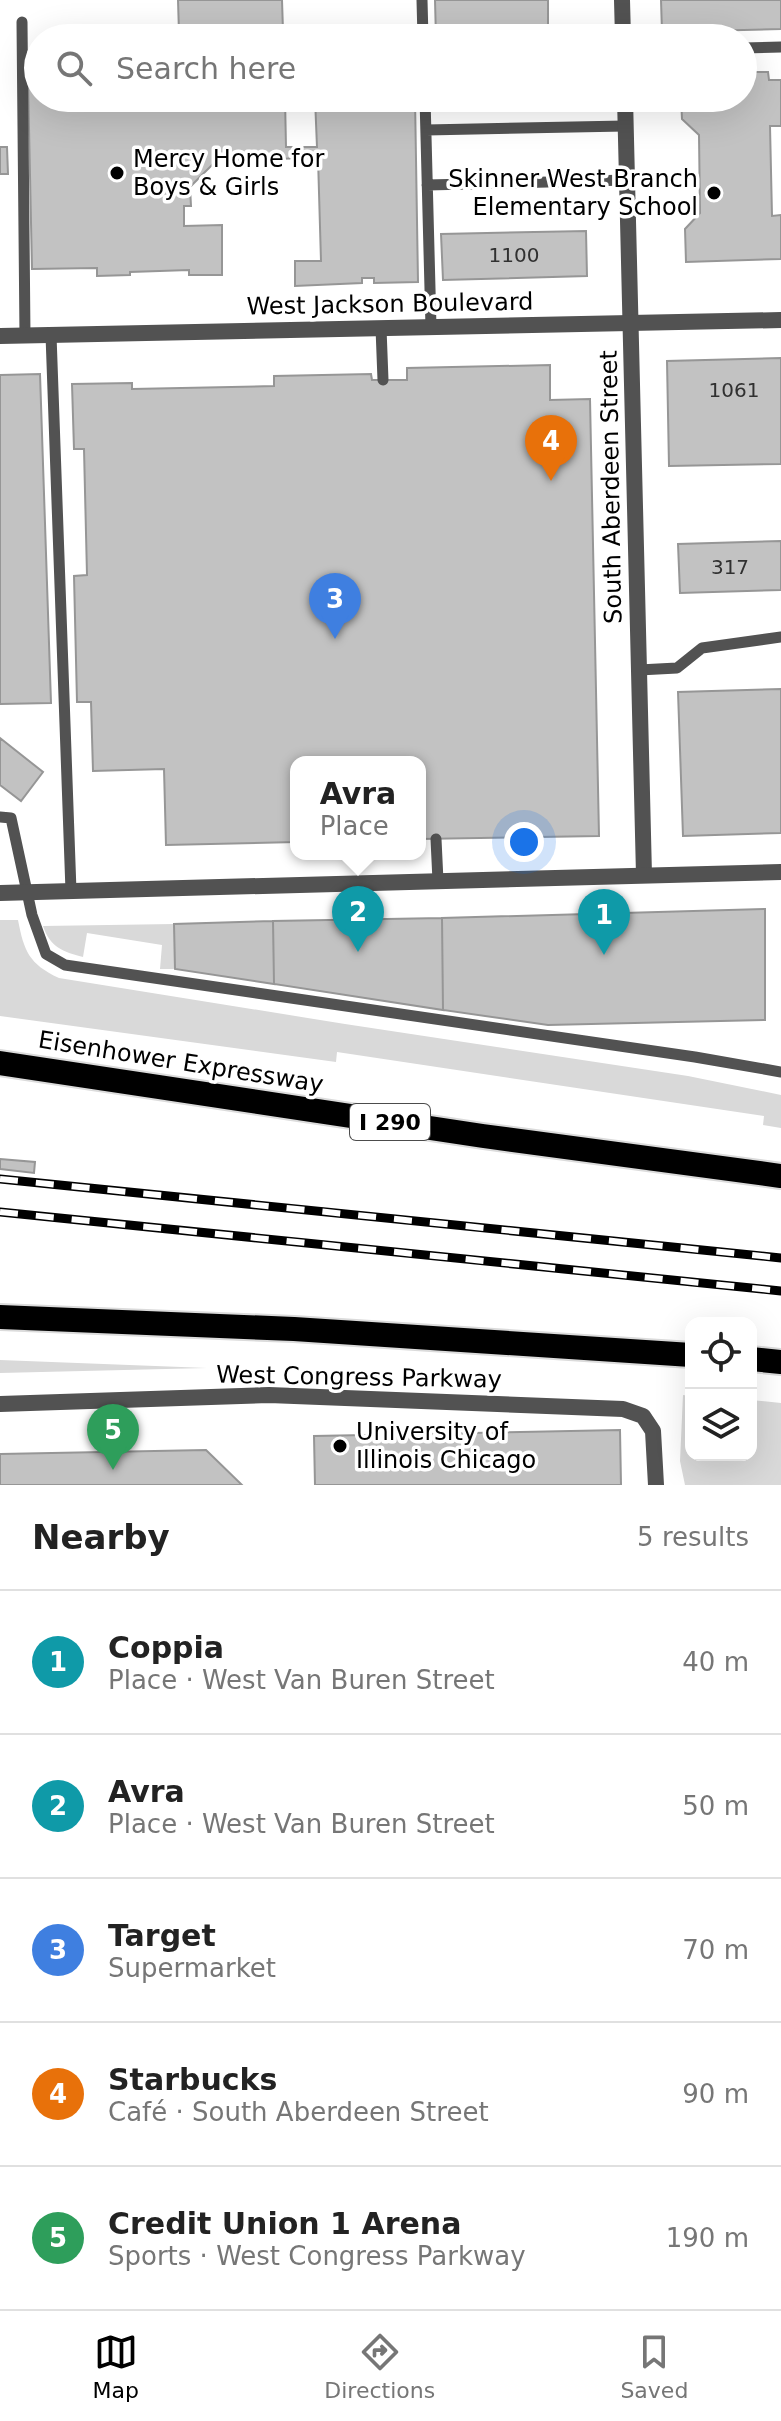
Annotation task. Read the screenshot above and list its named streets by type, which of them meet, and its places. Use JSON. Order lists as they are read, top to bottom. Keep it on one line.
{"streets":{"highway":["Eisenhower Expressway","I 290"],"street":["West Jackson Boulevard","South Aberdeen Street","West Congress Parkway"]},"crossings":[["West Jackson Boulevard","South Aberdeen Street"]],"places":["Mercy Home for Boys & Girls","Skinner West Branch Elementary School","University of Illinois Chicago"],"house_numbers":["1100","1061","317"],"page":{"search":"Search here","pins":["4","3","2","1","5"],"popup":["Avra","Place"],"heading":["Nearby","5 results"],"list":[{"mark":"1","name":"Coppia","note":"Place · West Van Buren Street","value":"40 m"},{"mark":"2","name":"Avra","note":"Place · West Van Buren Street","value":"50 m"},{"mark":"3","name":"Target","note":"Supermarket","value":"70 m"},{"mark":"4","name":"Starbucks","note":"Café · South Aberdeen Street","value":"90 m"},{"mark":"5","name":"Credit Union 1 Arena","note":"Sports · West Congress Parkway","value":"190 m"}],"nav":["Map","Directions","Saved"]}}
